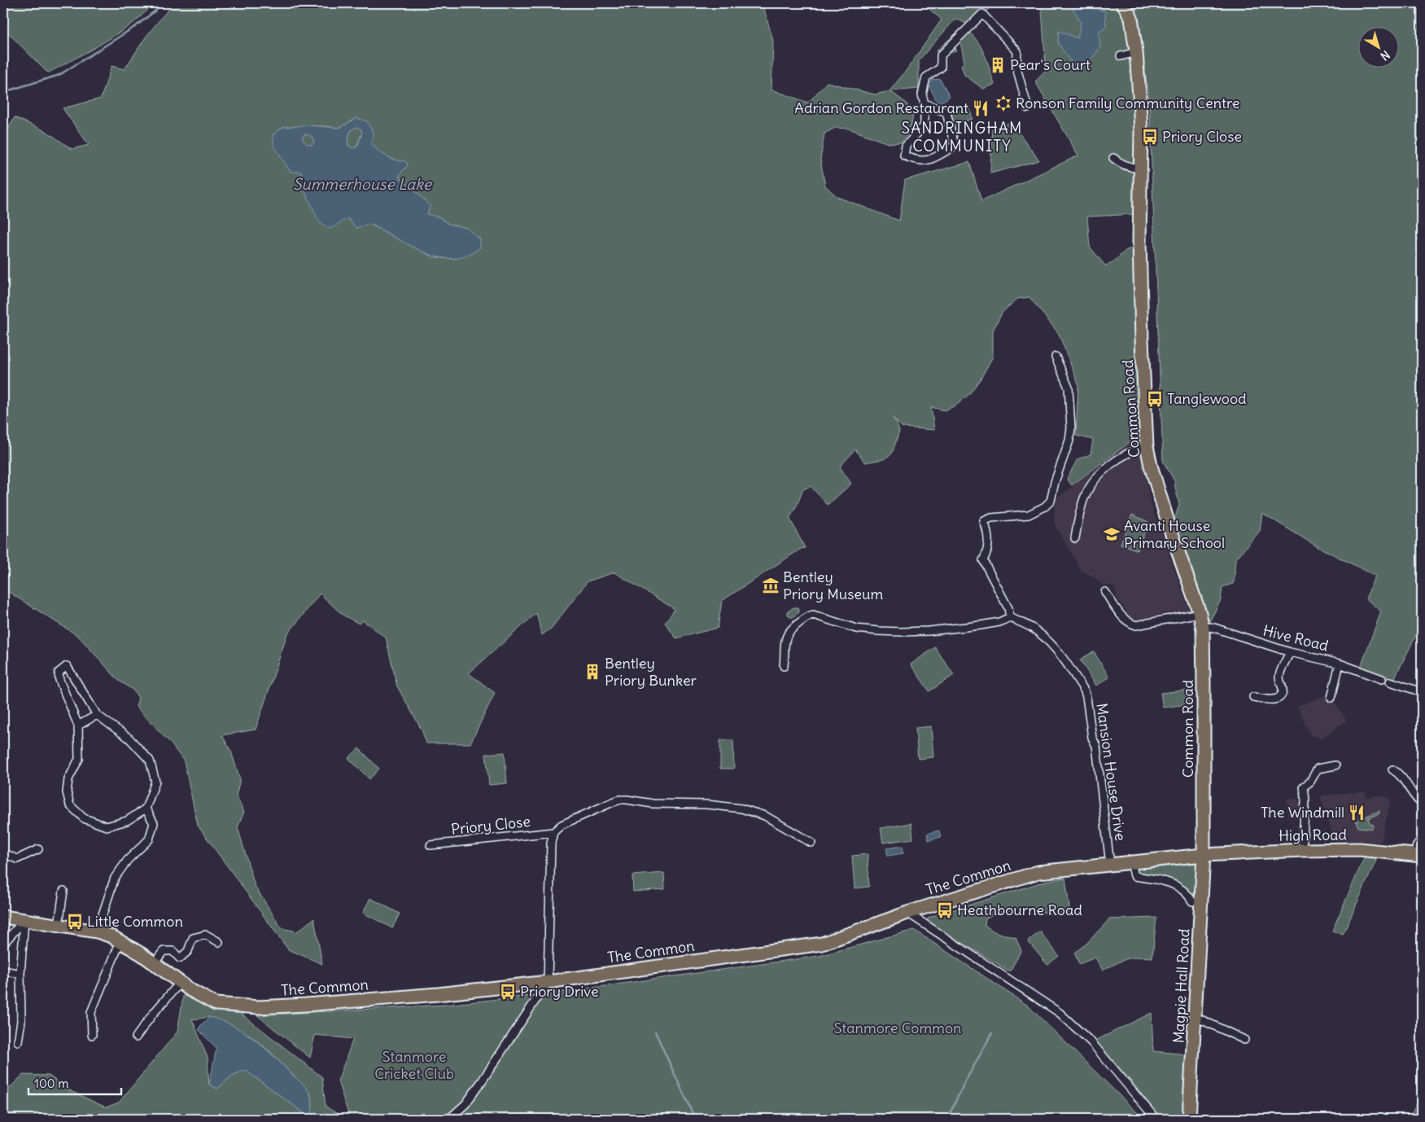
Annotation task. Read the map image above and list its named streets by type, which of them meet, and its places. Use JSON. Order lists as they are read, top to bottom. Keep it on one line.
{"streets":{"main road":["Common Road","High Road","The Common","Magpie Hall Road"],"street":["Hive Road","Mansion House Drive","Priory Close"]},"crossings":[["Common Road","Hive Road"],["Common Road","High Road"],["Common Road","The Common"],["Common Road","Magpie Hall Road"],["Mansion House Drive","The Common"],["High Road","The Common"],["High Road","Magpie Hall Road"],["The Common","Magpie Hall Road"]],"districts":["SANDRINGHAM COMMUNITY"],"water":["Summerhouse Lake"],"parks":["Stanmore Common","Stanmore Cricket Club"],"places":{"building":["Pear's Court","Bentley Priory Bunker"],"synagogue":["Ronson Family Community Centre"],"restaurant":["Adrian Gordon Restaurant","The Windmill"],"bus stop":["Priory Close","Tanglewood","Heathbourne Road","Little Common","Priory Drive"],"school or university":["Avanti House Primary School"],"museum":["Bentley Priory Museum"]},"scale_bar":"100 m","north":"bottom right"}
